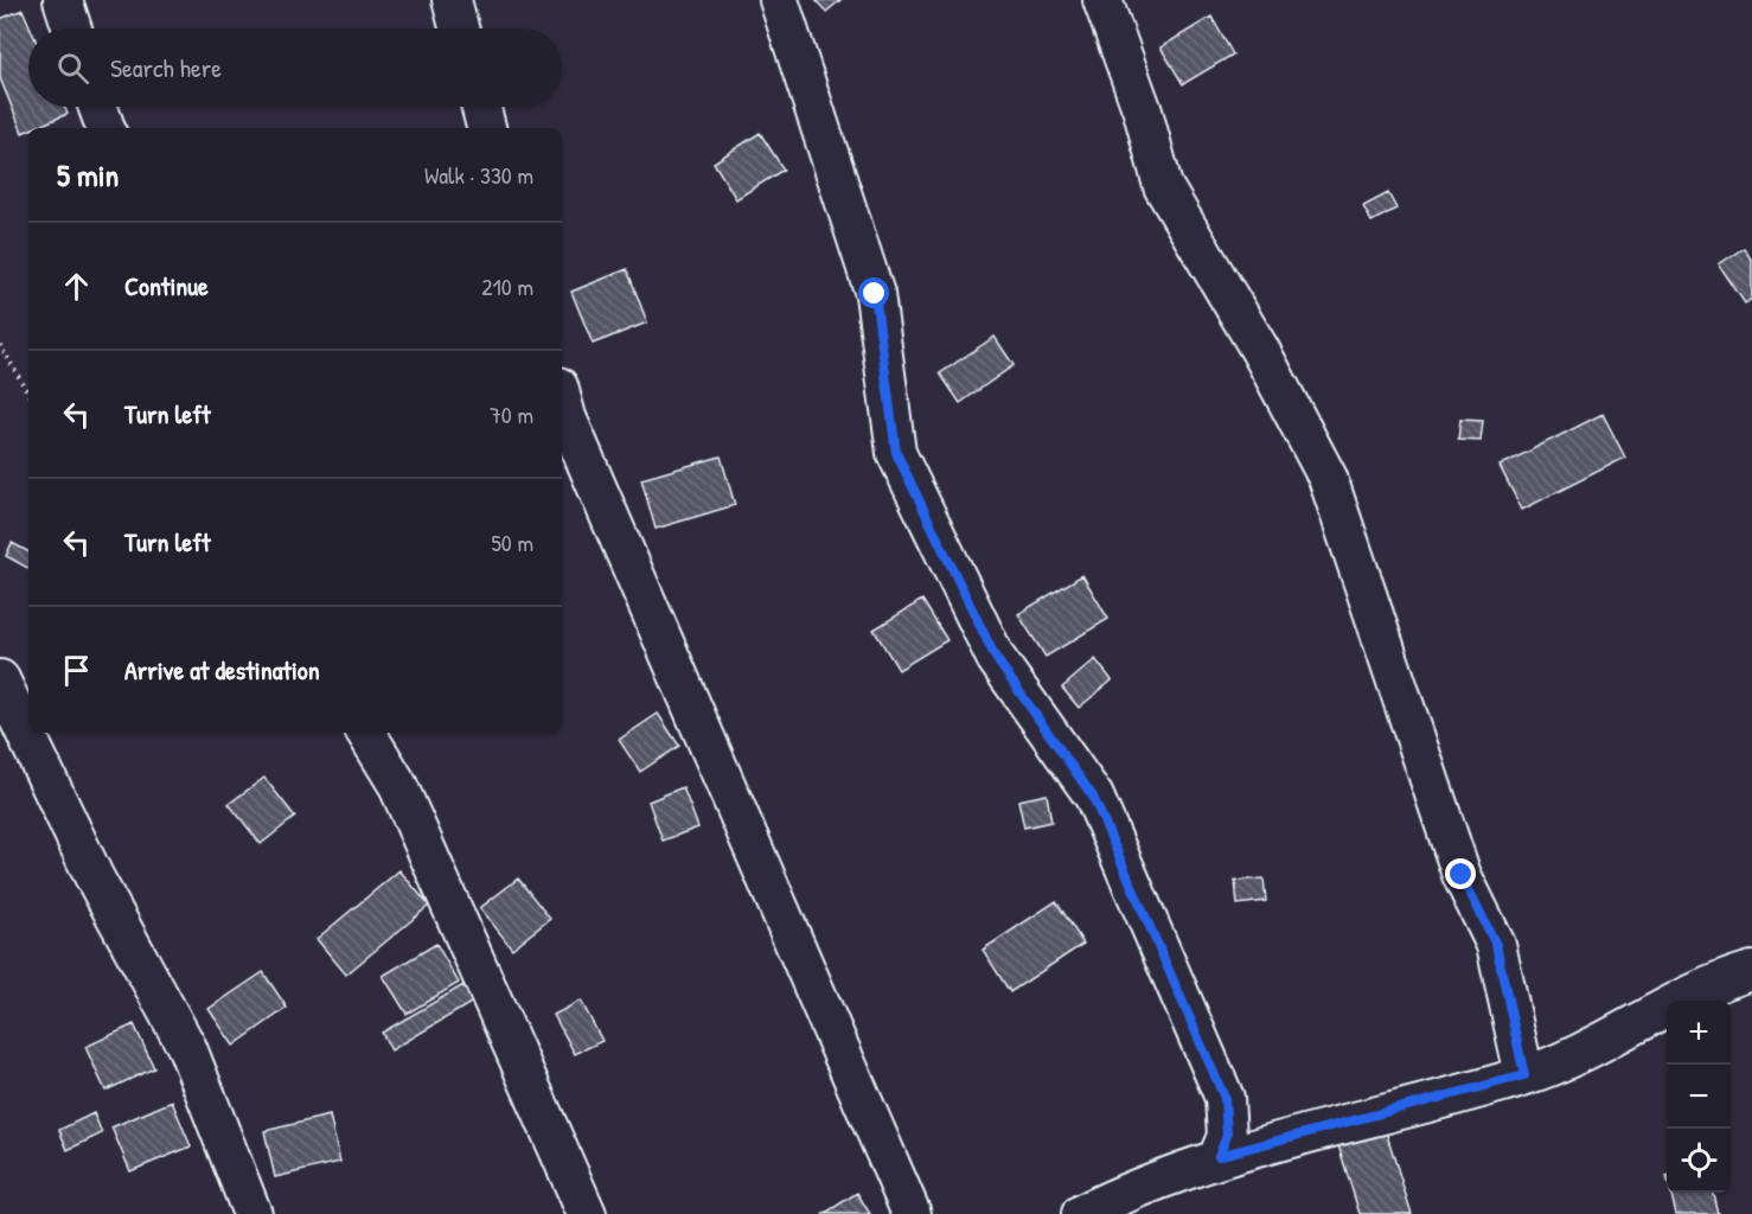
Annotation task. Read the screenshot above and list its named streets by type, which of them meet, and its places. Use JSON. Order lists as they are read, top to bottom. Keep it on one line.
{"page":{"search":"Search here","heading":["5 min","Walk · 330 m"],"list":[["Continue","210 m"],["Turn left","70 m"],["Turn left","50 m"],"Arrive at destination"],"map_buttons":["+","−"]}}
